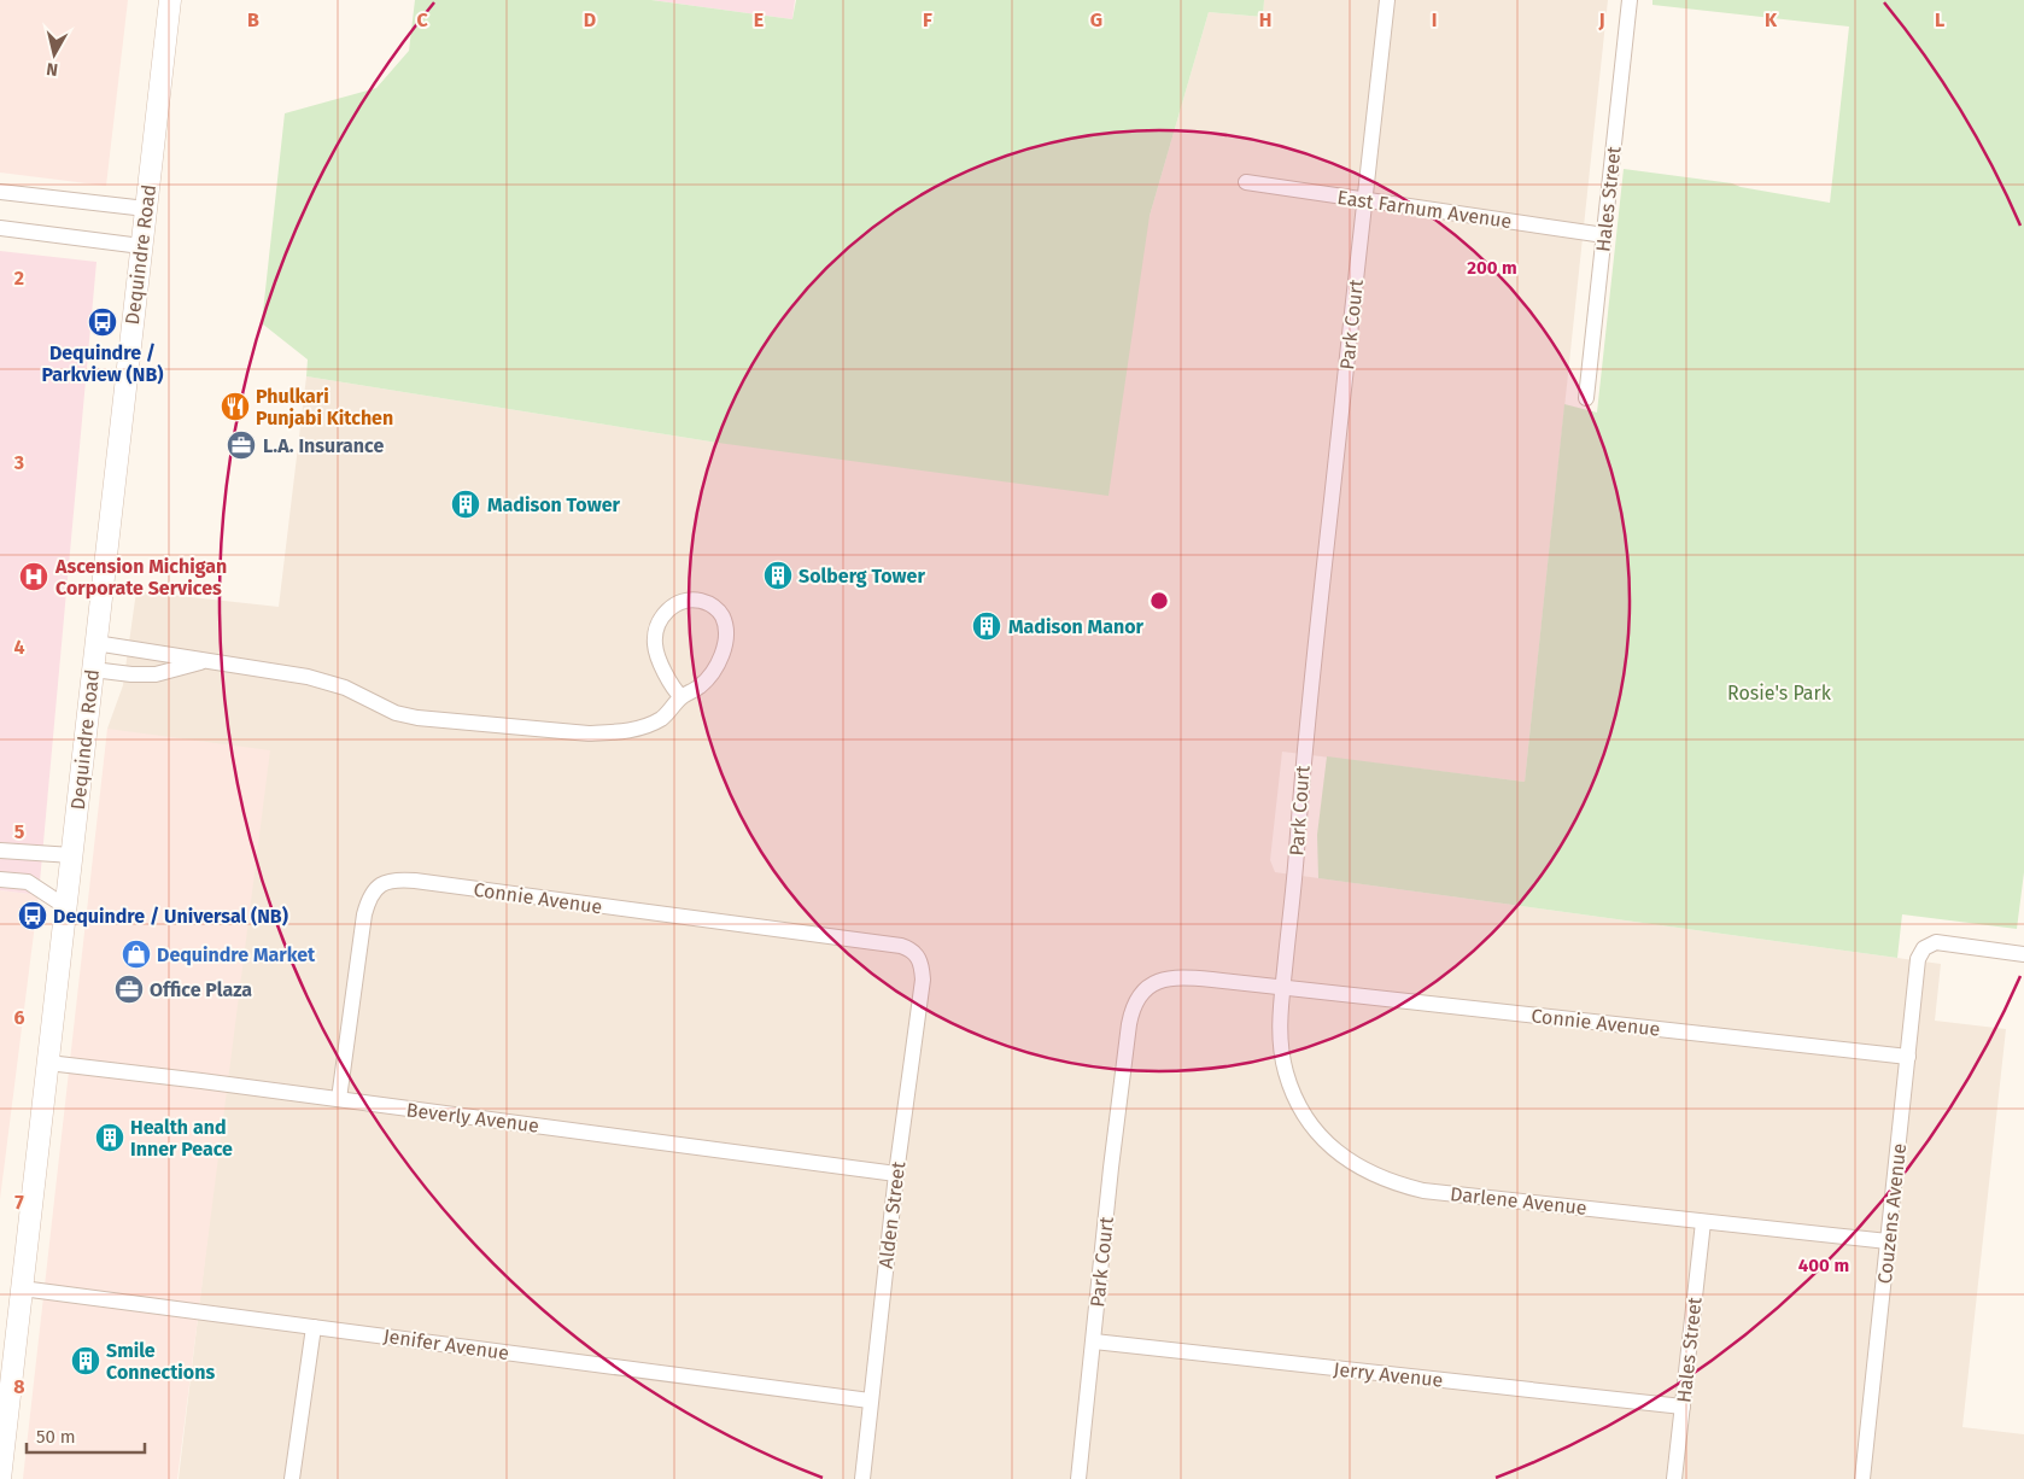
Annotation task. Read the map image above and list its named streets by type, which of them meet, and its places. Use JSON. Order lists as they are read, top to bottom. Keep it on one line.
{"streets":{"main road":["Dequindre Road"],"street":["Hales Street","East Farnum Avenue","Park Court","Connie Avenue","Beverly Avenue","Darlene Avenue","Couzens Avenue","Alden Street","Jenifer Avenue","Jerry Avenue"]},"crossings":[["Hales Street","East Farnum Avenue"],["Hales Street","Darlene Avenue"],["Hales Street","Jerry Avenue"],["East Farnum Avenue","Park Court"],["Dequindre Road","Beverly Avenue"],["Dequindre Road","Jenifer Avenue"],["Park Court","Connie Avenue"],["Park Court","Darlene Avenue"],["Park Court","Jerry Avenue"],["Connie Avenue","Beverly Avenue"],["Connie Avenue","Darlene Avenue"],["Connie Avenue","Couzens Avenue"],["Connie Avenue","Alden Street"],["Beverly Avenue","Alden Street"],["Darlene Avenue","Couzens Avenue"],["Alden Street","Jenifer Avenue"]],"parks":["Rosie's Park"],"places":{"bus stop":["Dequindre / Parkview (NB)","Dequindre / Universal (NB)"],"restaurant":["Phulkari Punjabi Kitchen"],"office":["L.A. Insurance","Office Plaza"],"building":["Madison Tower","Solberg Tower","Madison Manor","Health and Inner Peace","Smile Connections"],"hospital":["Ascension Michigan Corporate Services"],"shop":["Dequindre Market"]},"scale_bar":"50 m","north":"bottom","grid":{"columns":["B","C","D","E","F","G","H","I","J","K","L"],"rows":["2","3","4","5","6","7","8"]},"rings":["200 m","400 m"]}
